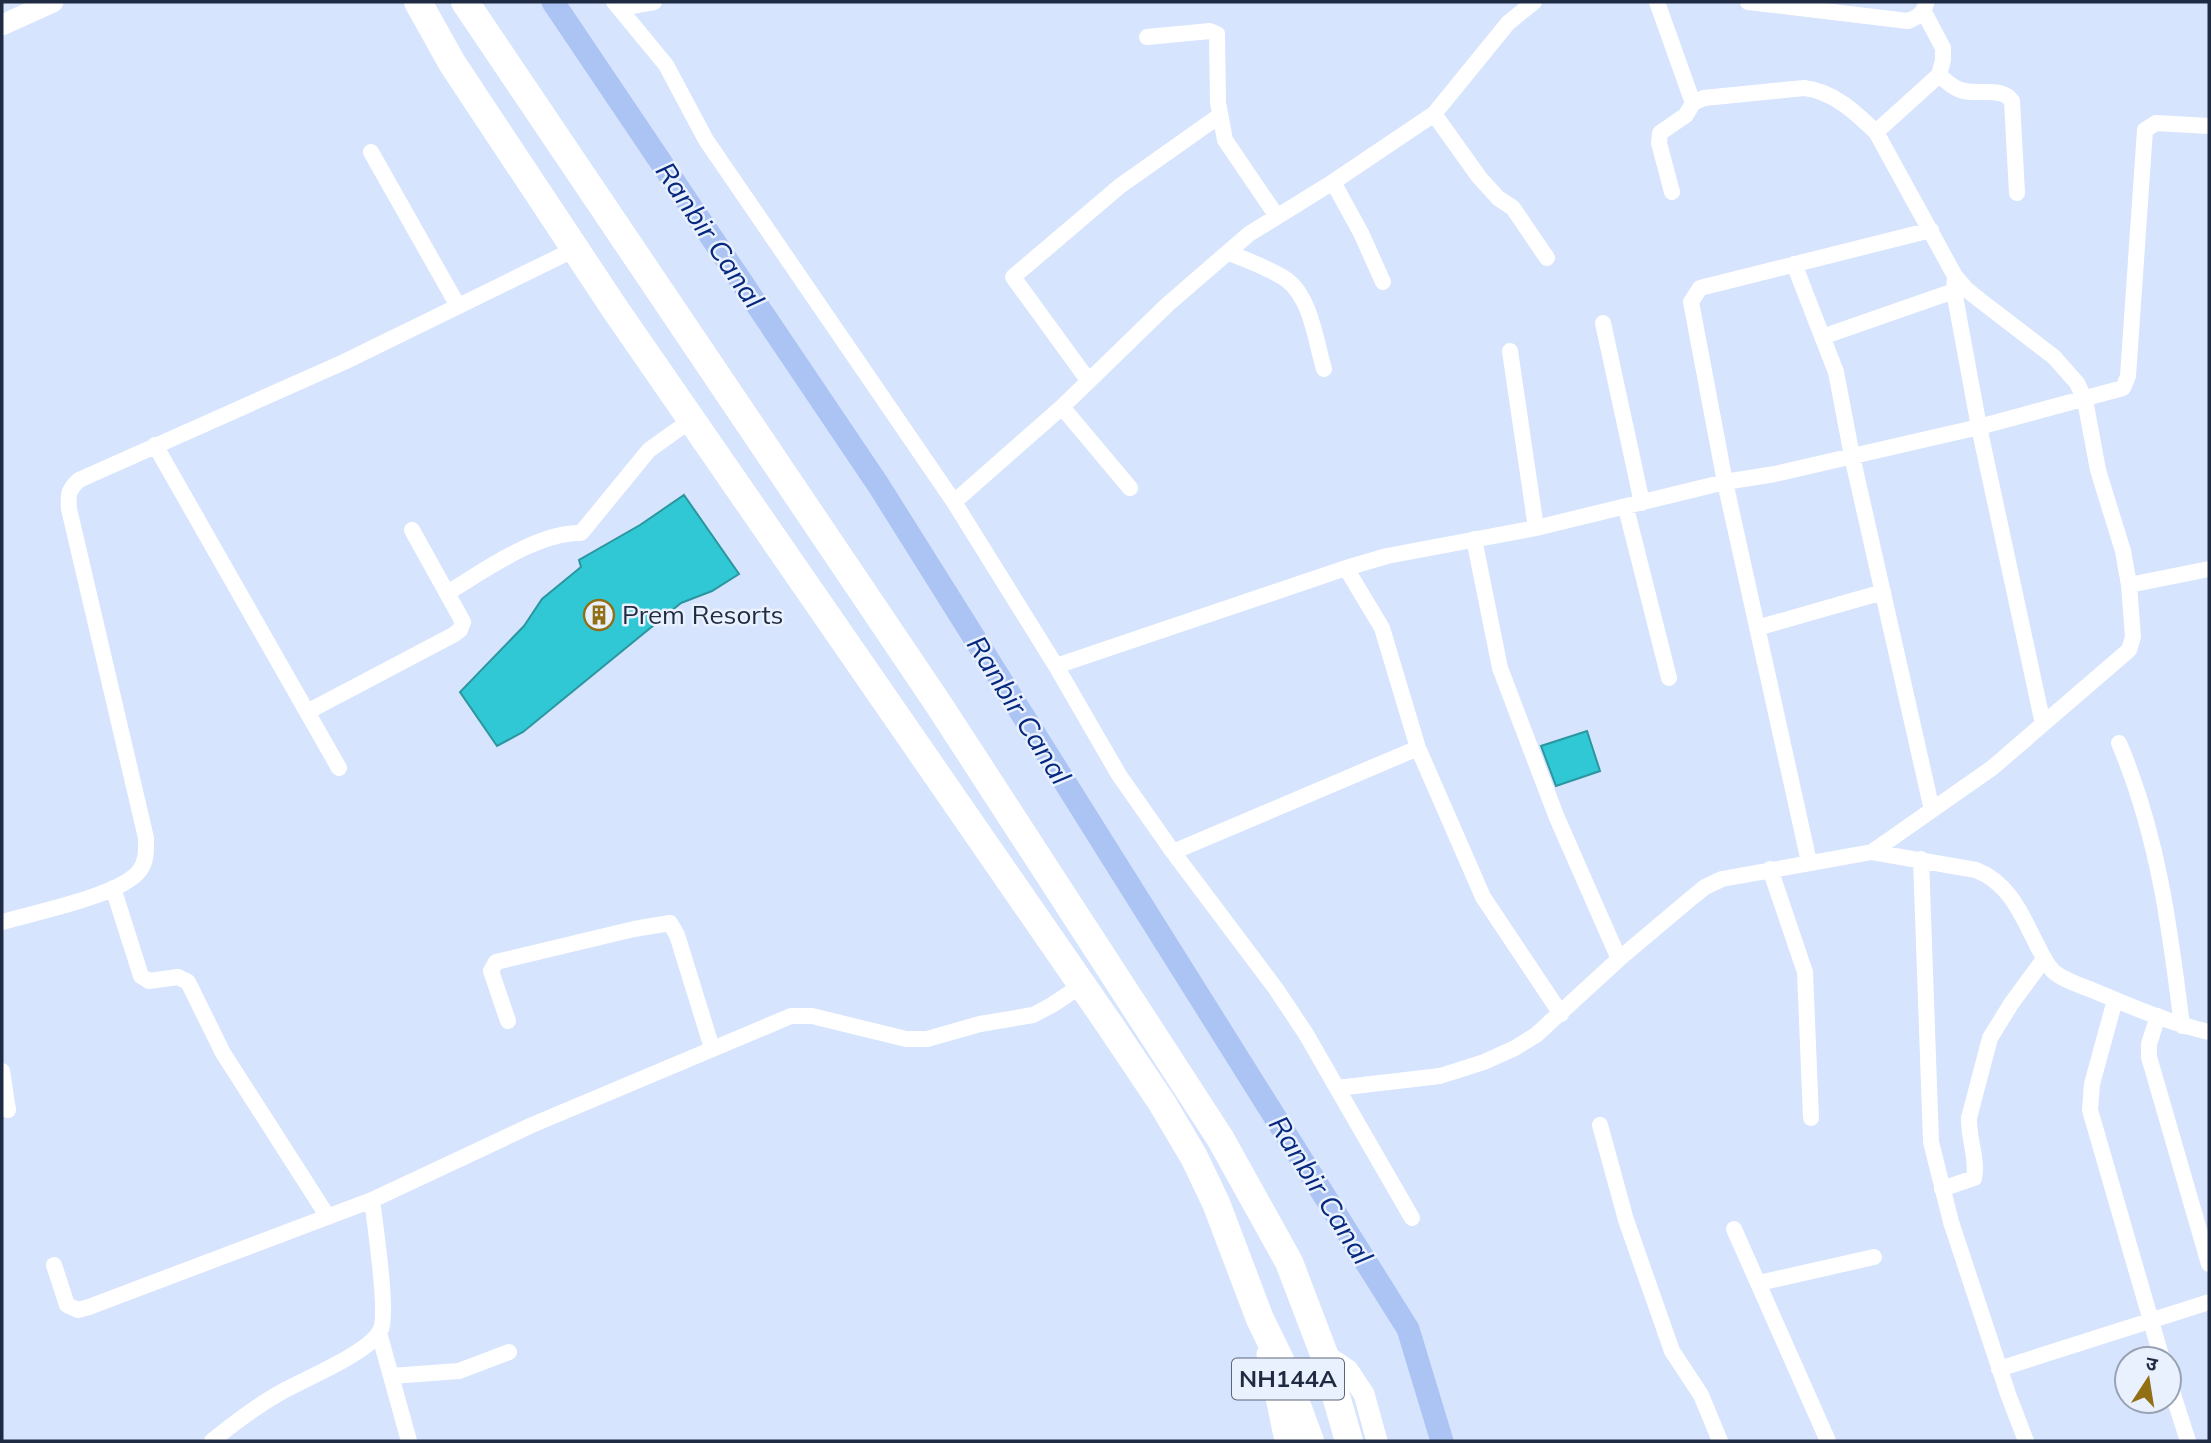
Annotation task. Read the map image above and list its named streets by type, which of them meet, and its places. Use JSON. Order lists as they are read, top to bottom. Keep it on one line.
{"streets":{"highway":["NH144A"]},"water":["Ranbir Canal"],"places":{"building":["Prem Resorts"]},"north":"top"}
